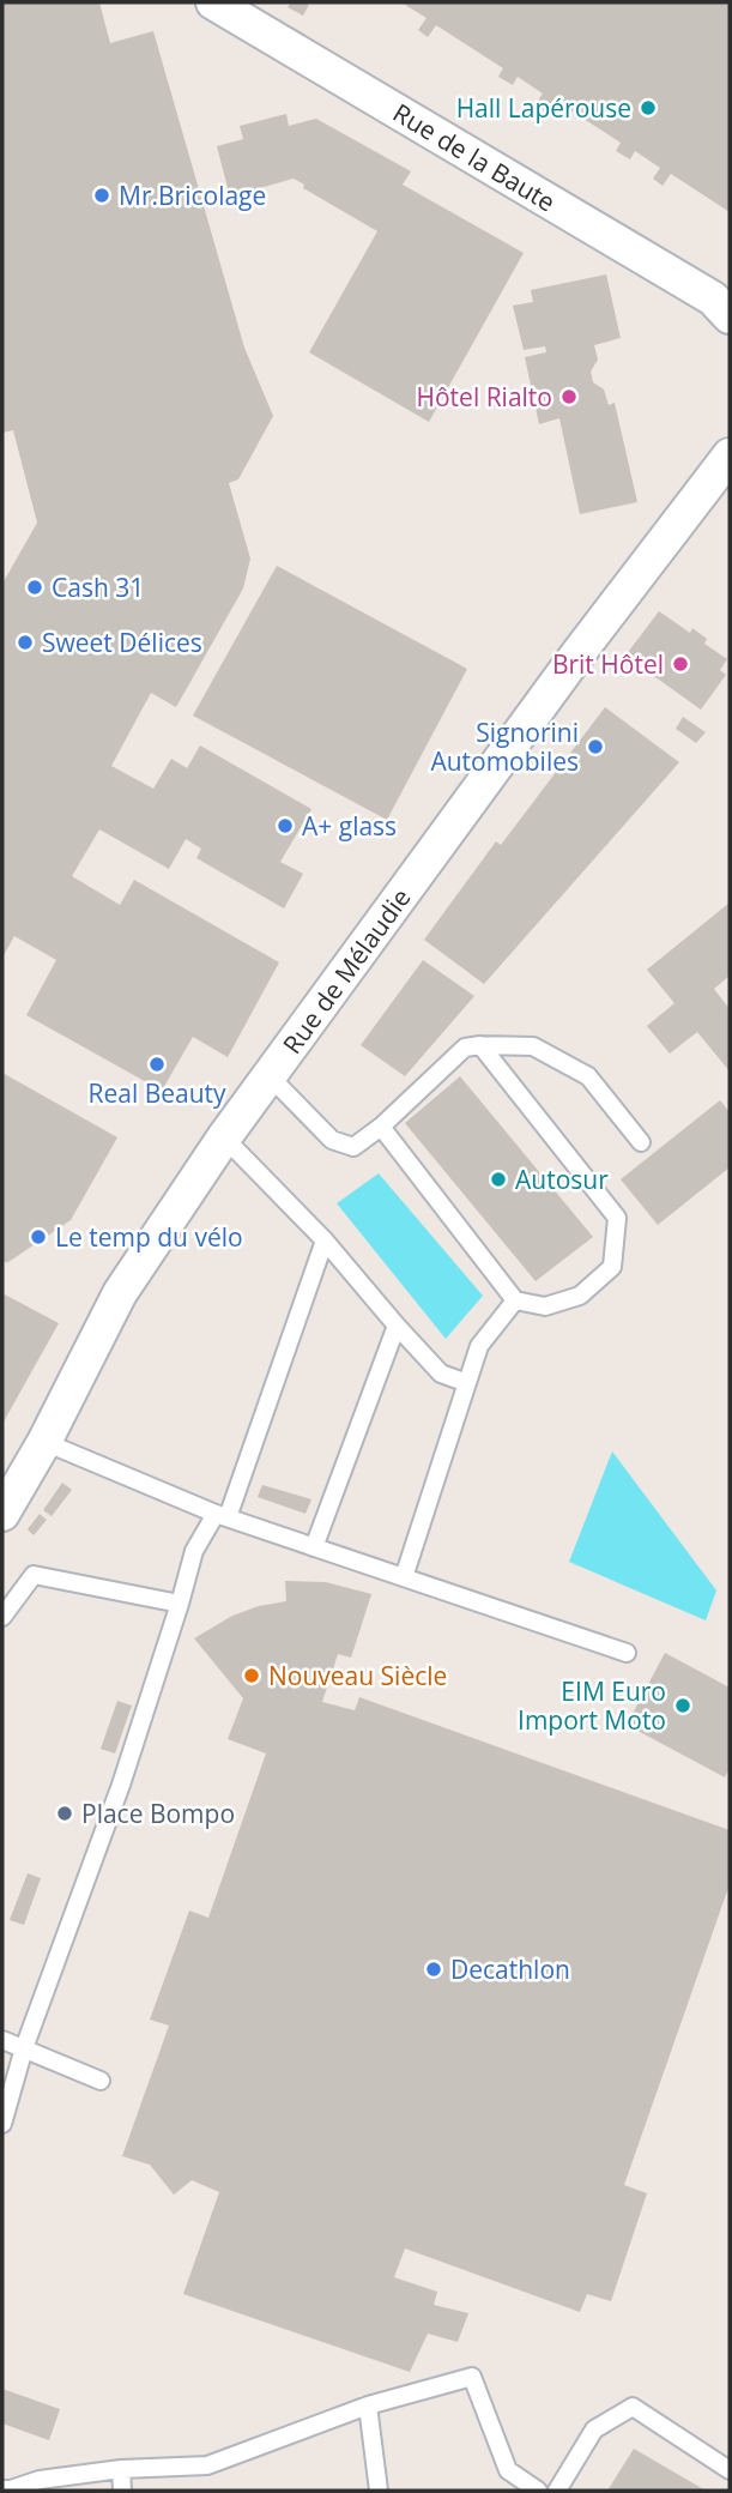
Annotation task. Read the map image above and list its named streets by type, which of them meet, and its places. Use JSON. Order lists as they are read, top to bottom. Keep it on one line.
{"streets":{"street":["Rue de la Baute","Rue de Mélaudie"]},"places":["Hall Lapérouse","Mr.Bricolage","Hôtel Rialto","Cash 31","Sweet Délices","Brit Hôtel","Signorini Automobiles","A+ glass","Real Beauty","Autosur","Le temp du vélo","Nouveau Siècle","EIM Euro Import Moto","Place Bompo","Decathlon"]}
